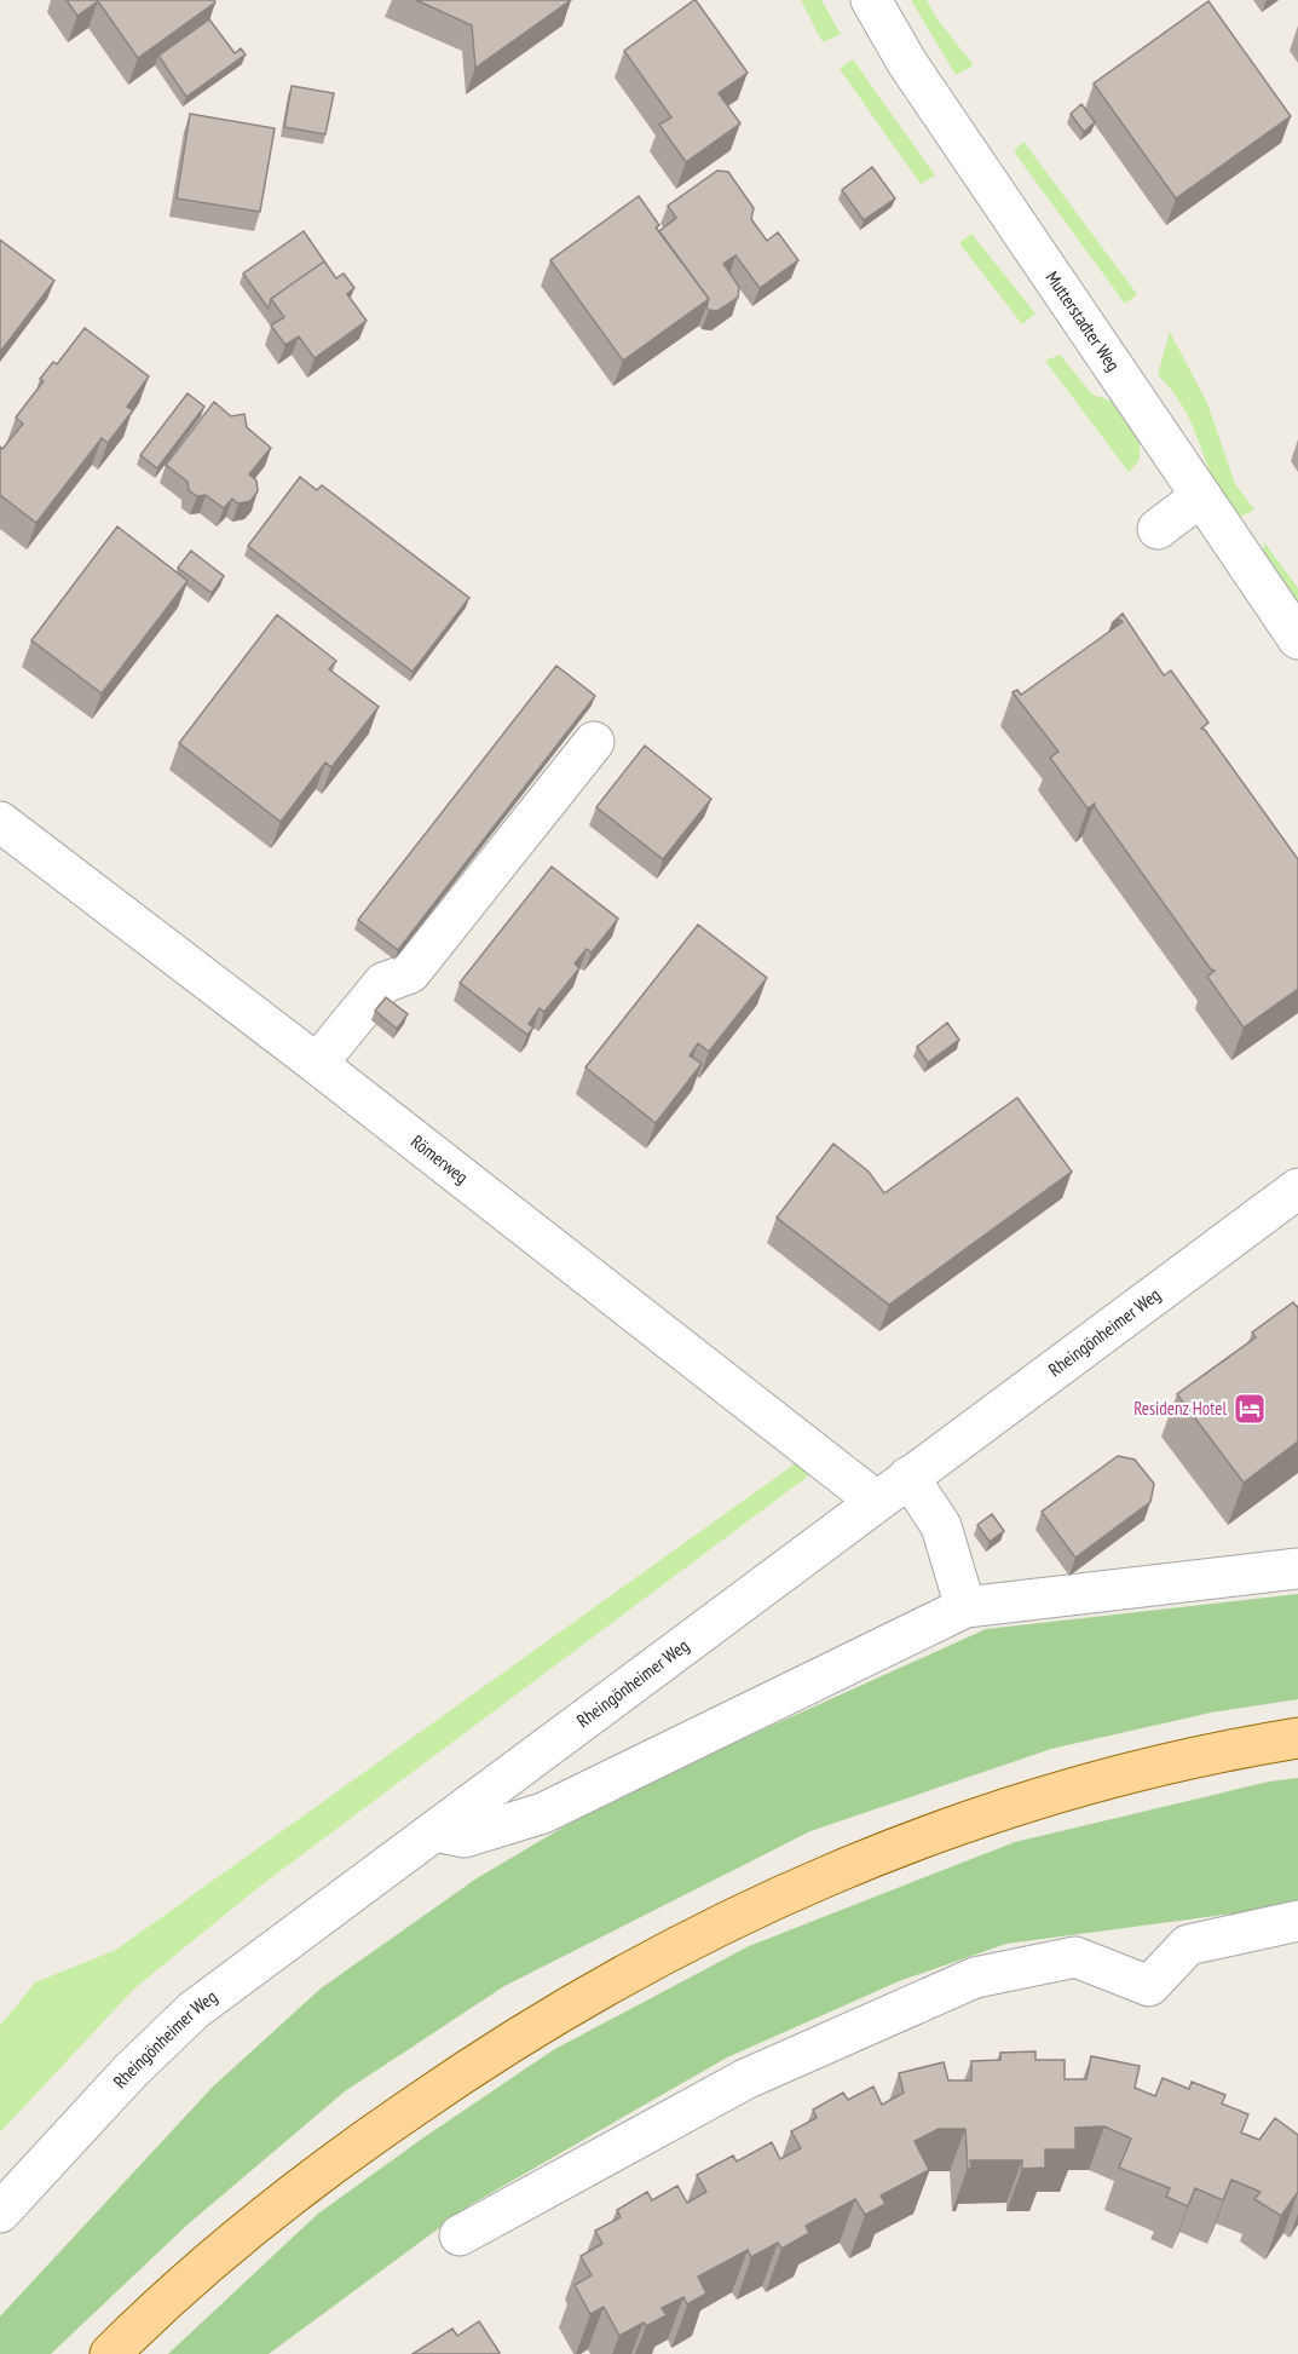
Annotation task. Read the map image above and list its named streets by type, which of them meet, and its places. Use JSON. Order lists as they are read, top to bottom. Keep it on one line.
{"streets":{"street":["Mutterstadter Weg","Römerweg","Rheingönheimer Weg"]},"crossings":[["Römerweg","Rheingönheimer Weg"]],"places":{"hotel":["Residenz Hotel"]}}
